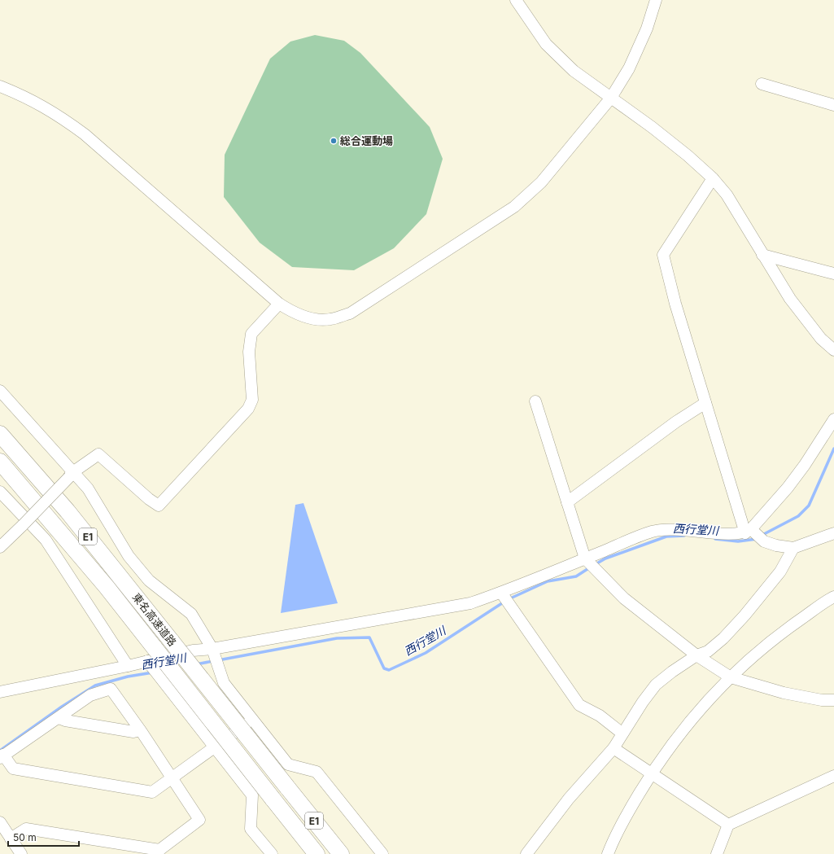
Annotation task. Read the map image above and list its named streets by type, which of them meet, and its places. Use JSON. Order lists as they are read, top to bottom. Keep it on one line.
{"streets":{"highway":["E1","東名高速道路"]},"water":["西行堂川"],"places":["総合運動場"],"scale_bar":"50 m"}
